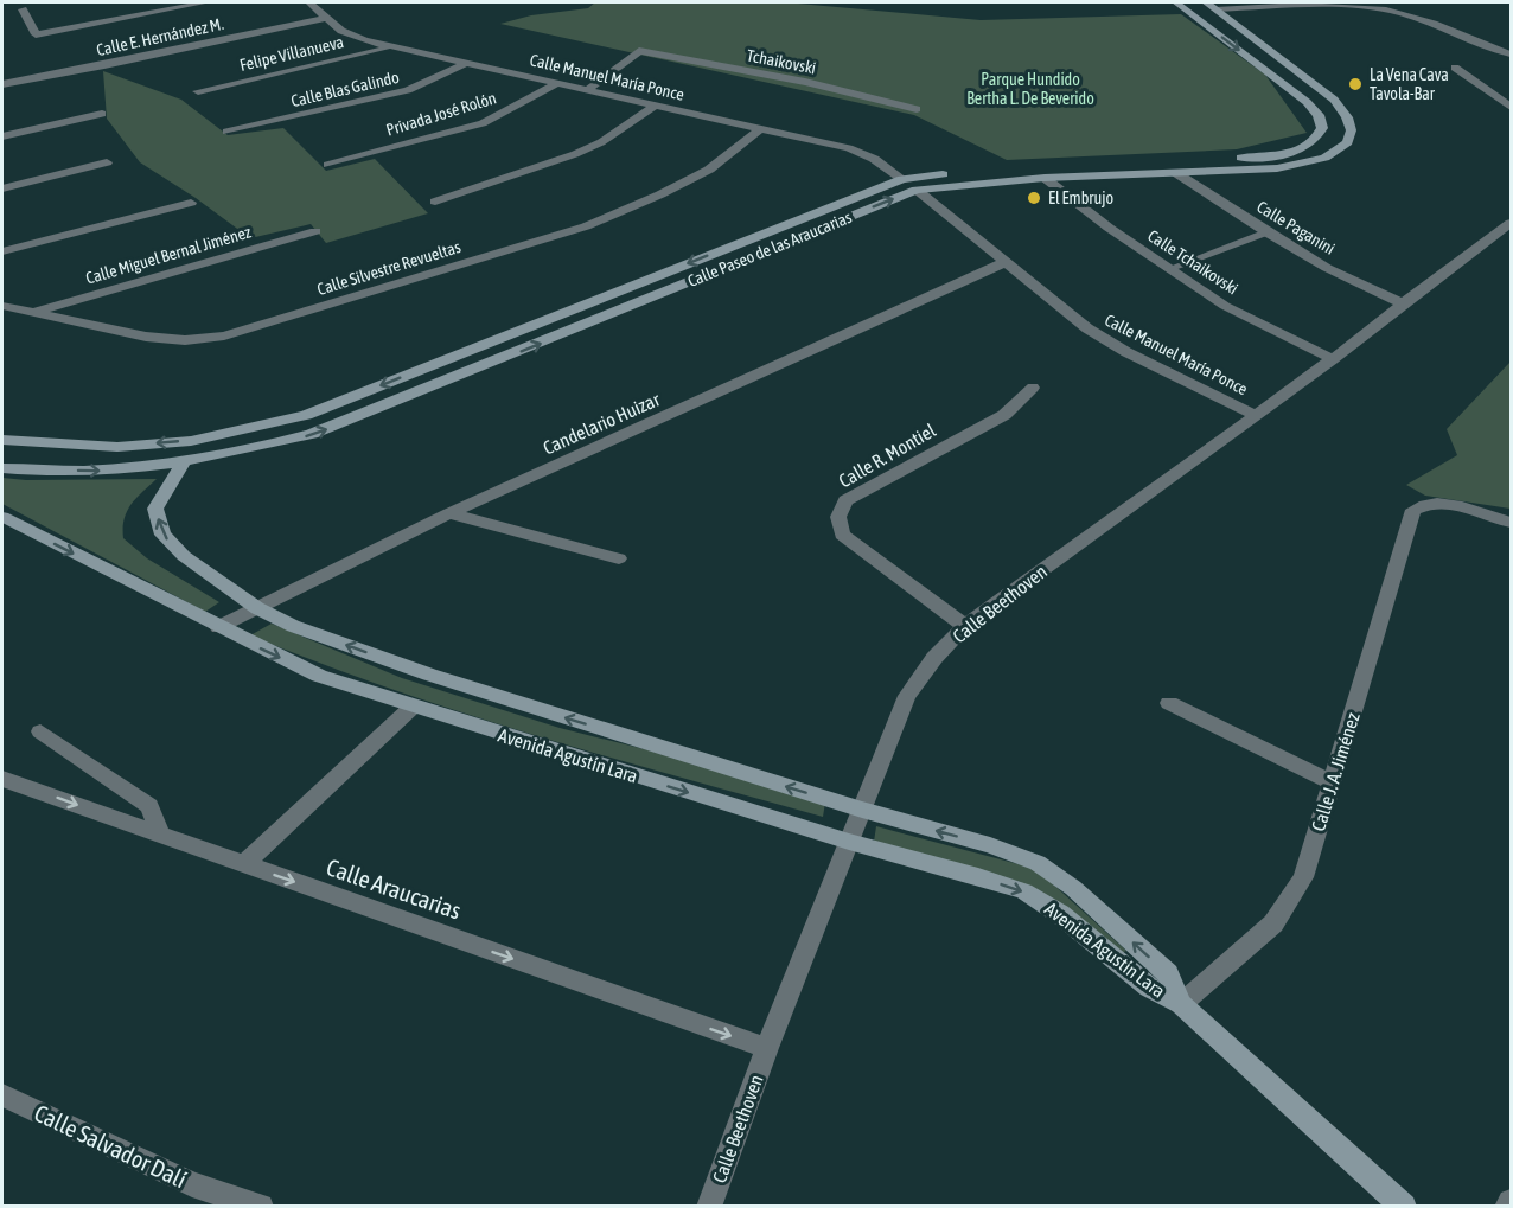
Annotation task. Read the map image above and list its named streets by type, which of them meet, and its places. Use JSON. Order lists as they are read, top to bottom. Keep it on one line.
{"streets":{"main road":["Calle Paseo de las Araucarias","Avenida Agustín Lara"],"street":["Calle E. Hernández M.","Felipe Villanueva","Tchaikovski","Calle Manuel María Ponce","Calle Blas Galindo","Privada José Rolón","Calle Paganini","Calle Miguel Bernal Jiménez","Calle Tchaikovski","Calle Silvestre Revueltas","Candelario Huizar","Calle R. Montiel","Calle Beethoven","Calle J. A. Jiménez","Calle Araucarias","Calle Salvador Dalí"]},"crossings":[["Calle E. Hernández M.","Calle Manuel María Ponce"],["Felipe Villanueva","Calle Manuel María Ponce"],["Tchaikovski","Calle Manuel María Ponce"],["Calle Manuel María Ponce","Calle Blas Galindo"],["Calle Manuel María Ponce","Privada José Rolón"],["Calle Manuel María Ponce","Calle Paseo de las Araucarias"],["Calle Manuel María Ponce","Calle Silvestre Revueltas"],["Calle Manuel María Ponce","Candelario Huizar"],["Calle Manuel María Ponce","Calle Beethoven"],["Calle Paganini","Calle Paseo de las Araucarias"],["Calle Paganini","Calle Beethoven"],["Calle Paseo de las Araucarias","Calle Tchaikovski"],["Calle Paseo de las Araucarias","Avenida Agustín Lara"],["Calle Miguel Bernal Jiménez","Calle Silvestre Revueltas"],["Calle Tchaikovski","Calle Beethoven"],["Candelario Huizar","Avenida Agustín Lara"],["Calle R. Montiel","Calle Beethoven"],["Calle Beethoven","Avenida Agustín Lara"],["Calle Beethoven","Calle Araucarias"],["Avenida Agustín Lara","Calle J. A. Jiménez"]],"one_way":["Calle Araucarias"],"parks":["Parque Hundido Bertha L. De Beverido"],"places":["La Vena Cava Tavola-Bar","El Embrujo"]}
